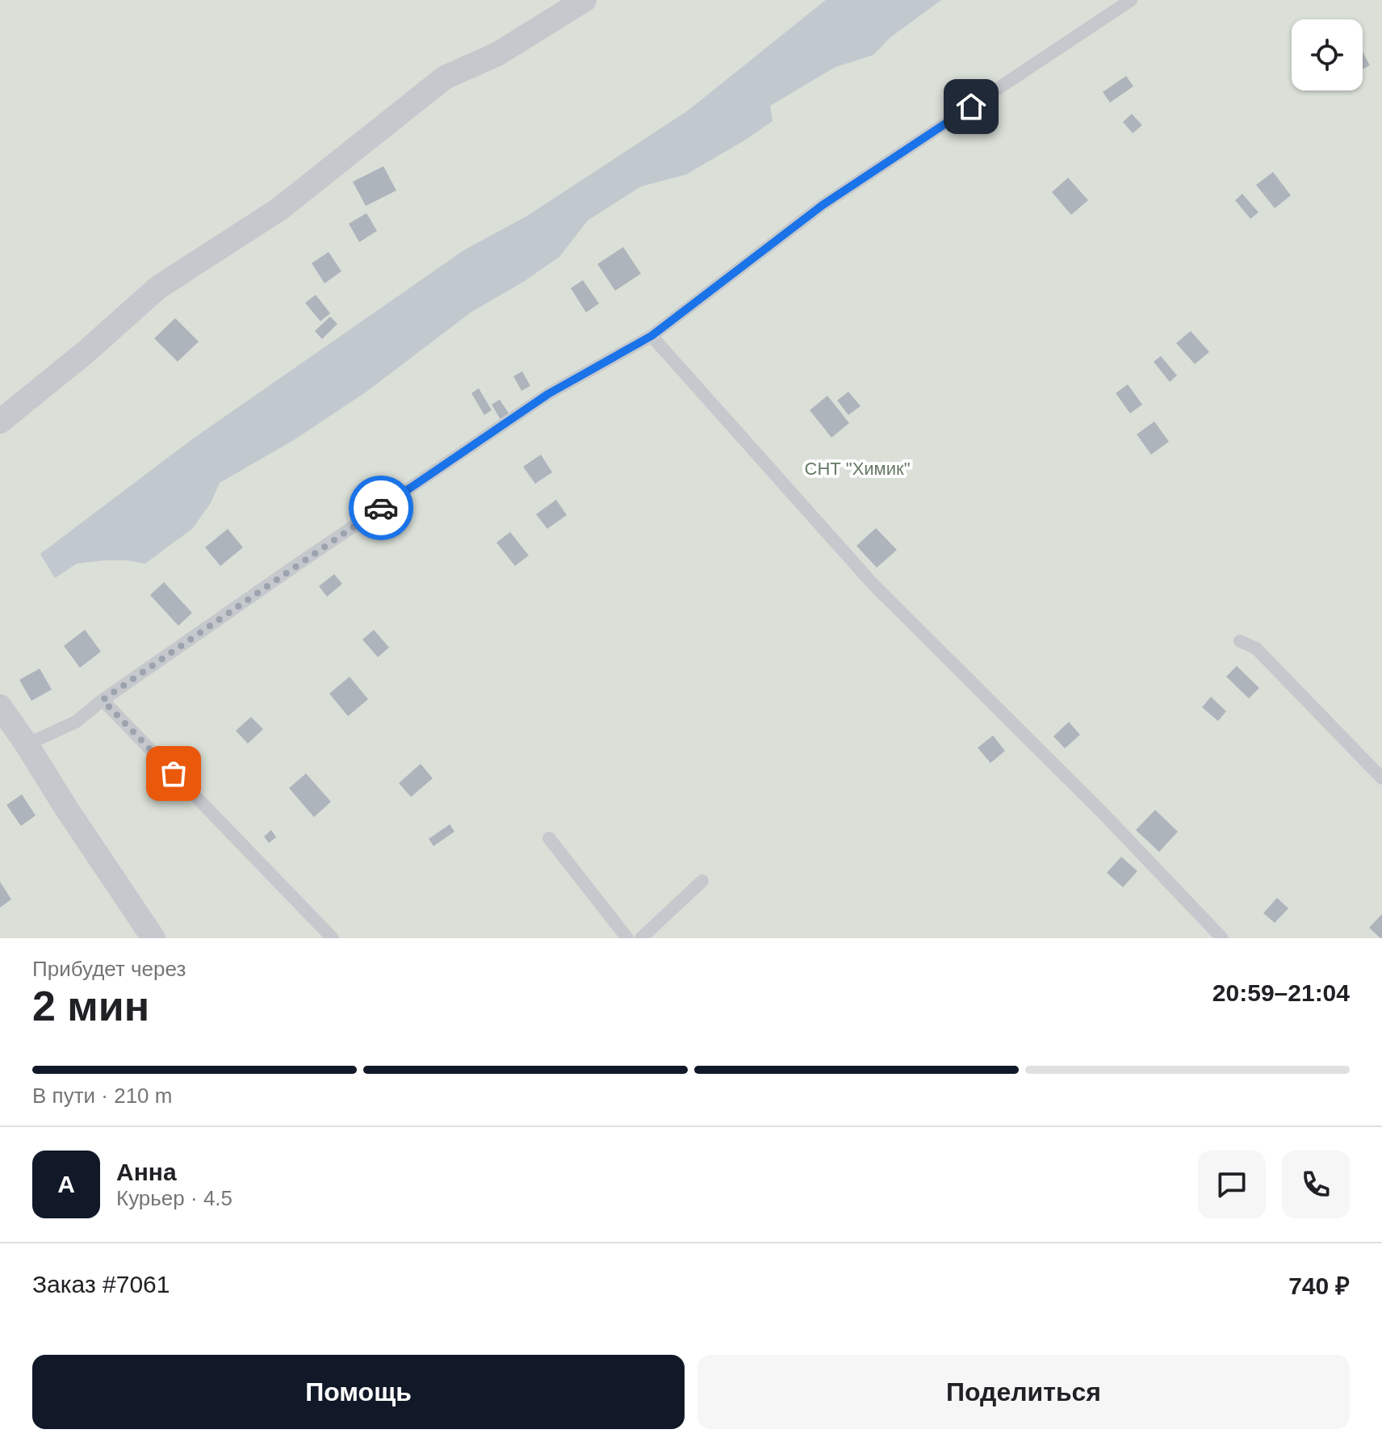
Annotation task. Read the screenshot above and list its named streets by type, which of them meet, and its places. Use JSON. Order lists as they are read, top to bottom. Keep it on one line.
{"parks":["СНТ \"Химик\""],"page":{"heading":["2 мин","Прибудет через","20:59–21:04"],"panel":["Анна","Курьер · 4.5","Заказ #7061","740 ₽"],"bar":"В пути · 210 m","round":"А","buttons":["Помощь","Поделиться"]}}
